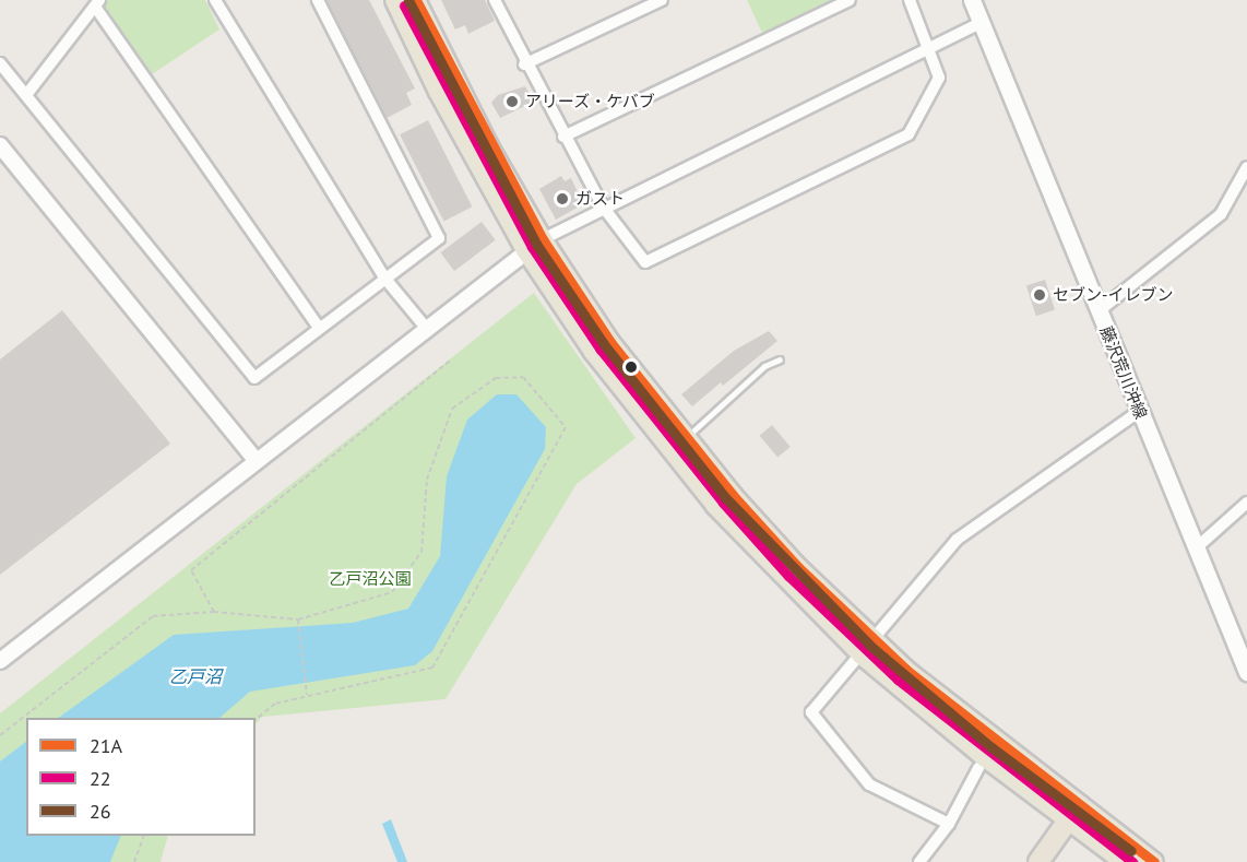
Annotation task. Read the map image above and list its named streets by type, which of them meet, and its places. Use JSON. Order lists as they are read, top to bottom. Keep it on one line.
{"streets":{"main road":["藤沢荒川沖線"]},"water":["乙戸沼"],"parks":["乙戸沼公園"],"places":["アリーズ・ケバブ","ガスト","セブン-イレブン"],"lines":["transit line 21A","transit line 26","transit line 22"],"legend":["21A","22","26"]}
